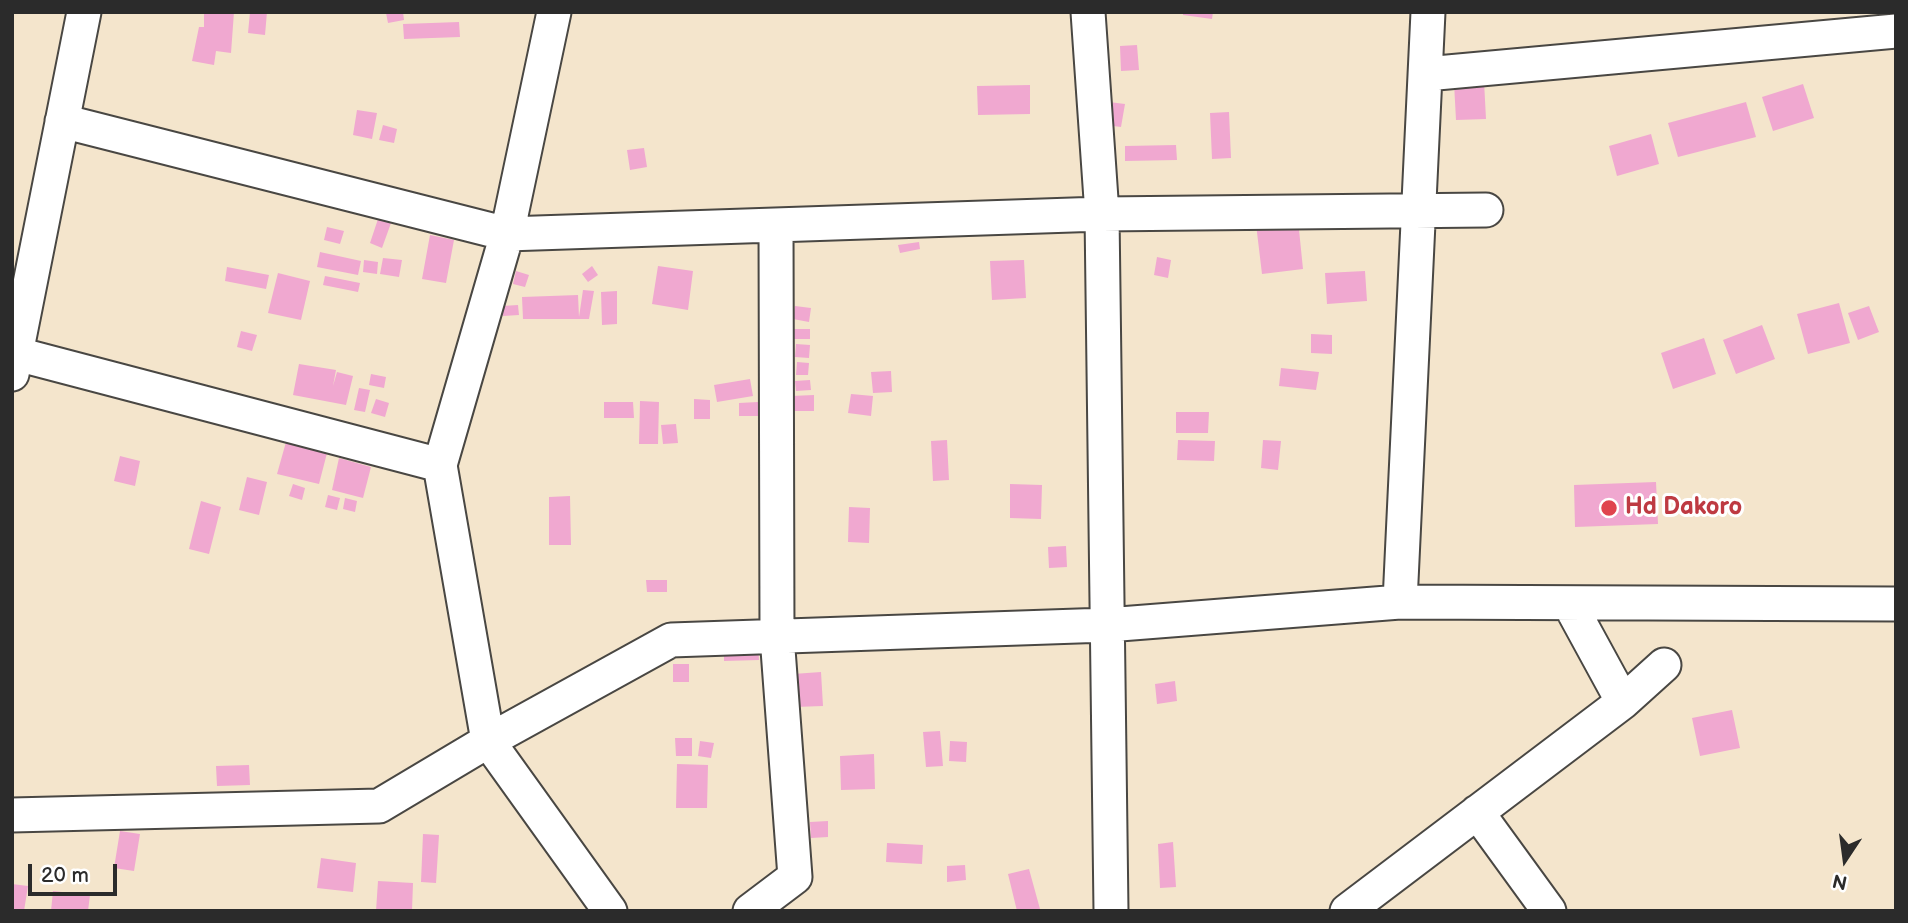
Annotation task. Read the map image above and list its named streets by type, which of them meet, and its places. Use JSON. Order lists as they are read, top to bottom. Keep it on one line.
{"places":["Hd Dakoro"],"scale_bar":"20 m","north":"bottom"}
